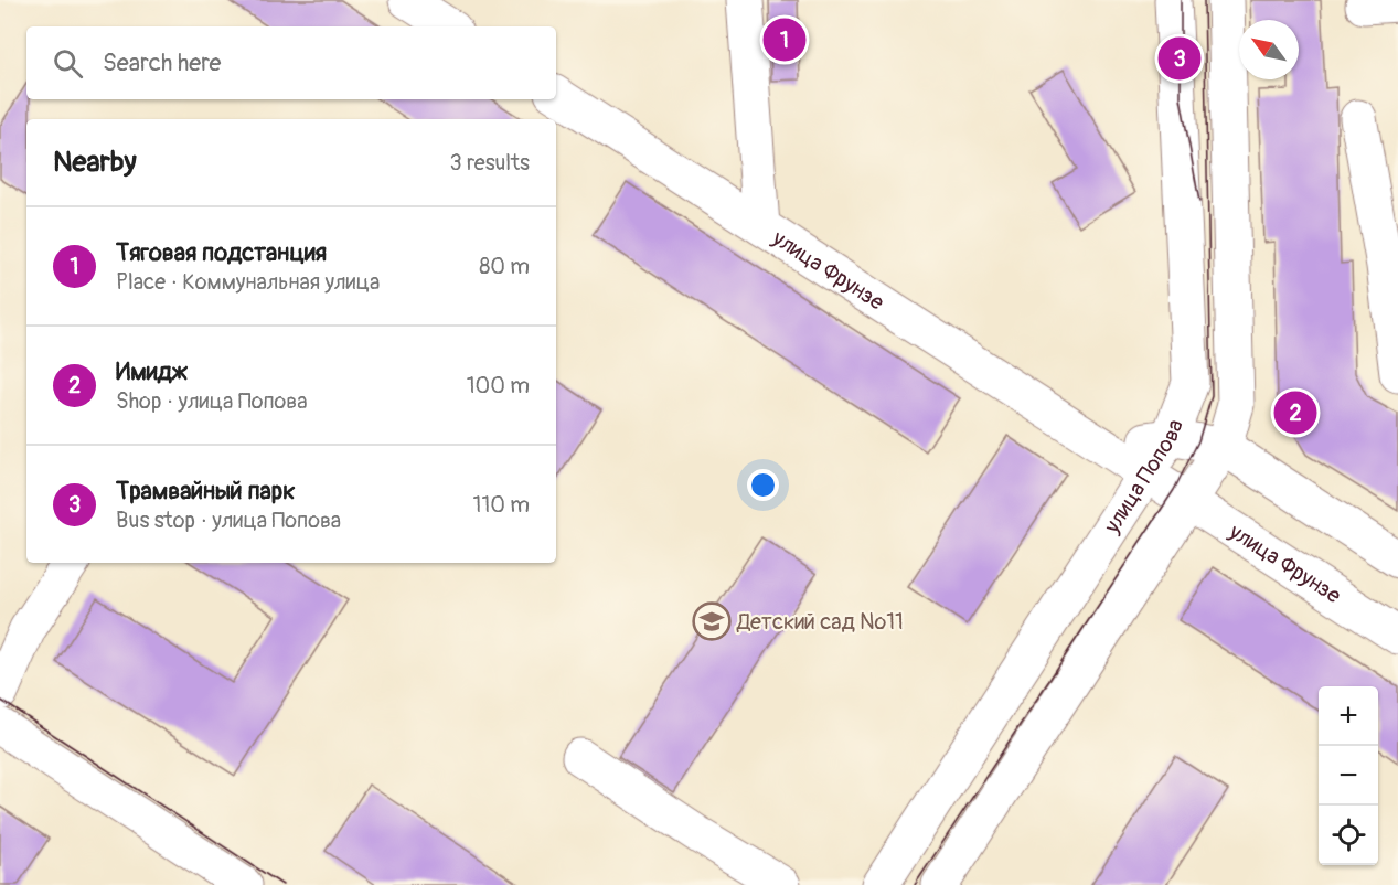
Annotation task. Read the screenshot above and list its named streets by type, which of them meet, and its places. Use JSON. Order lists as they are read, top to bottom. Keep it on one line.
{"streets":{"street":["улица Фрунзе","улица Попова"]},"crossings":[["улица Фрунзе","улица Попова"]],"places":{"school or university":["Детский сад №11"]},"north":"top left","page":{"pins":["1","3","2"],"search":"Search here","heading":["Nearby","3 results"],"list":[{"mark":"1","name":"Тяговая подстанция","note":"Place · Коммунальная улица","value":"80 m"},{"mark":"2","name":"Имидж","note":"Shop · улица Попова","value":"100 m"},{"mark":"3","name":"Трамвайный парк","note":"Bus stop · улица Попова","value":"110 m"}],"map_buttons":["+","−"]}}
